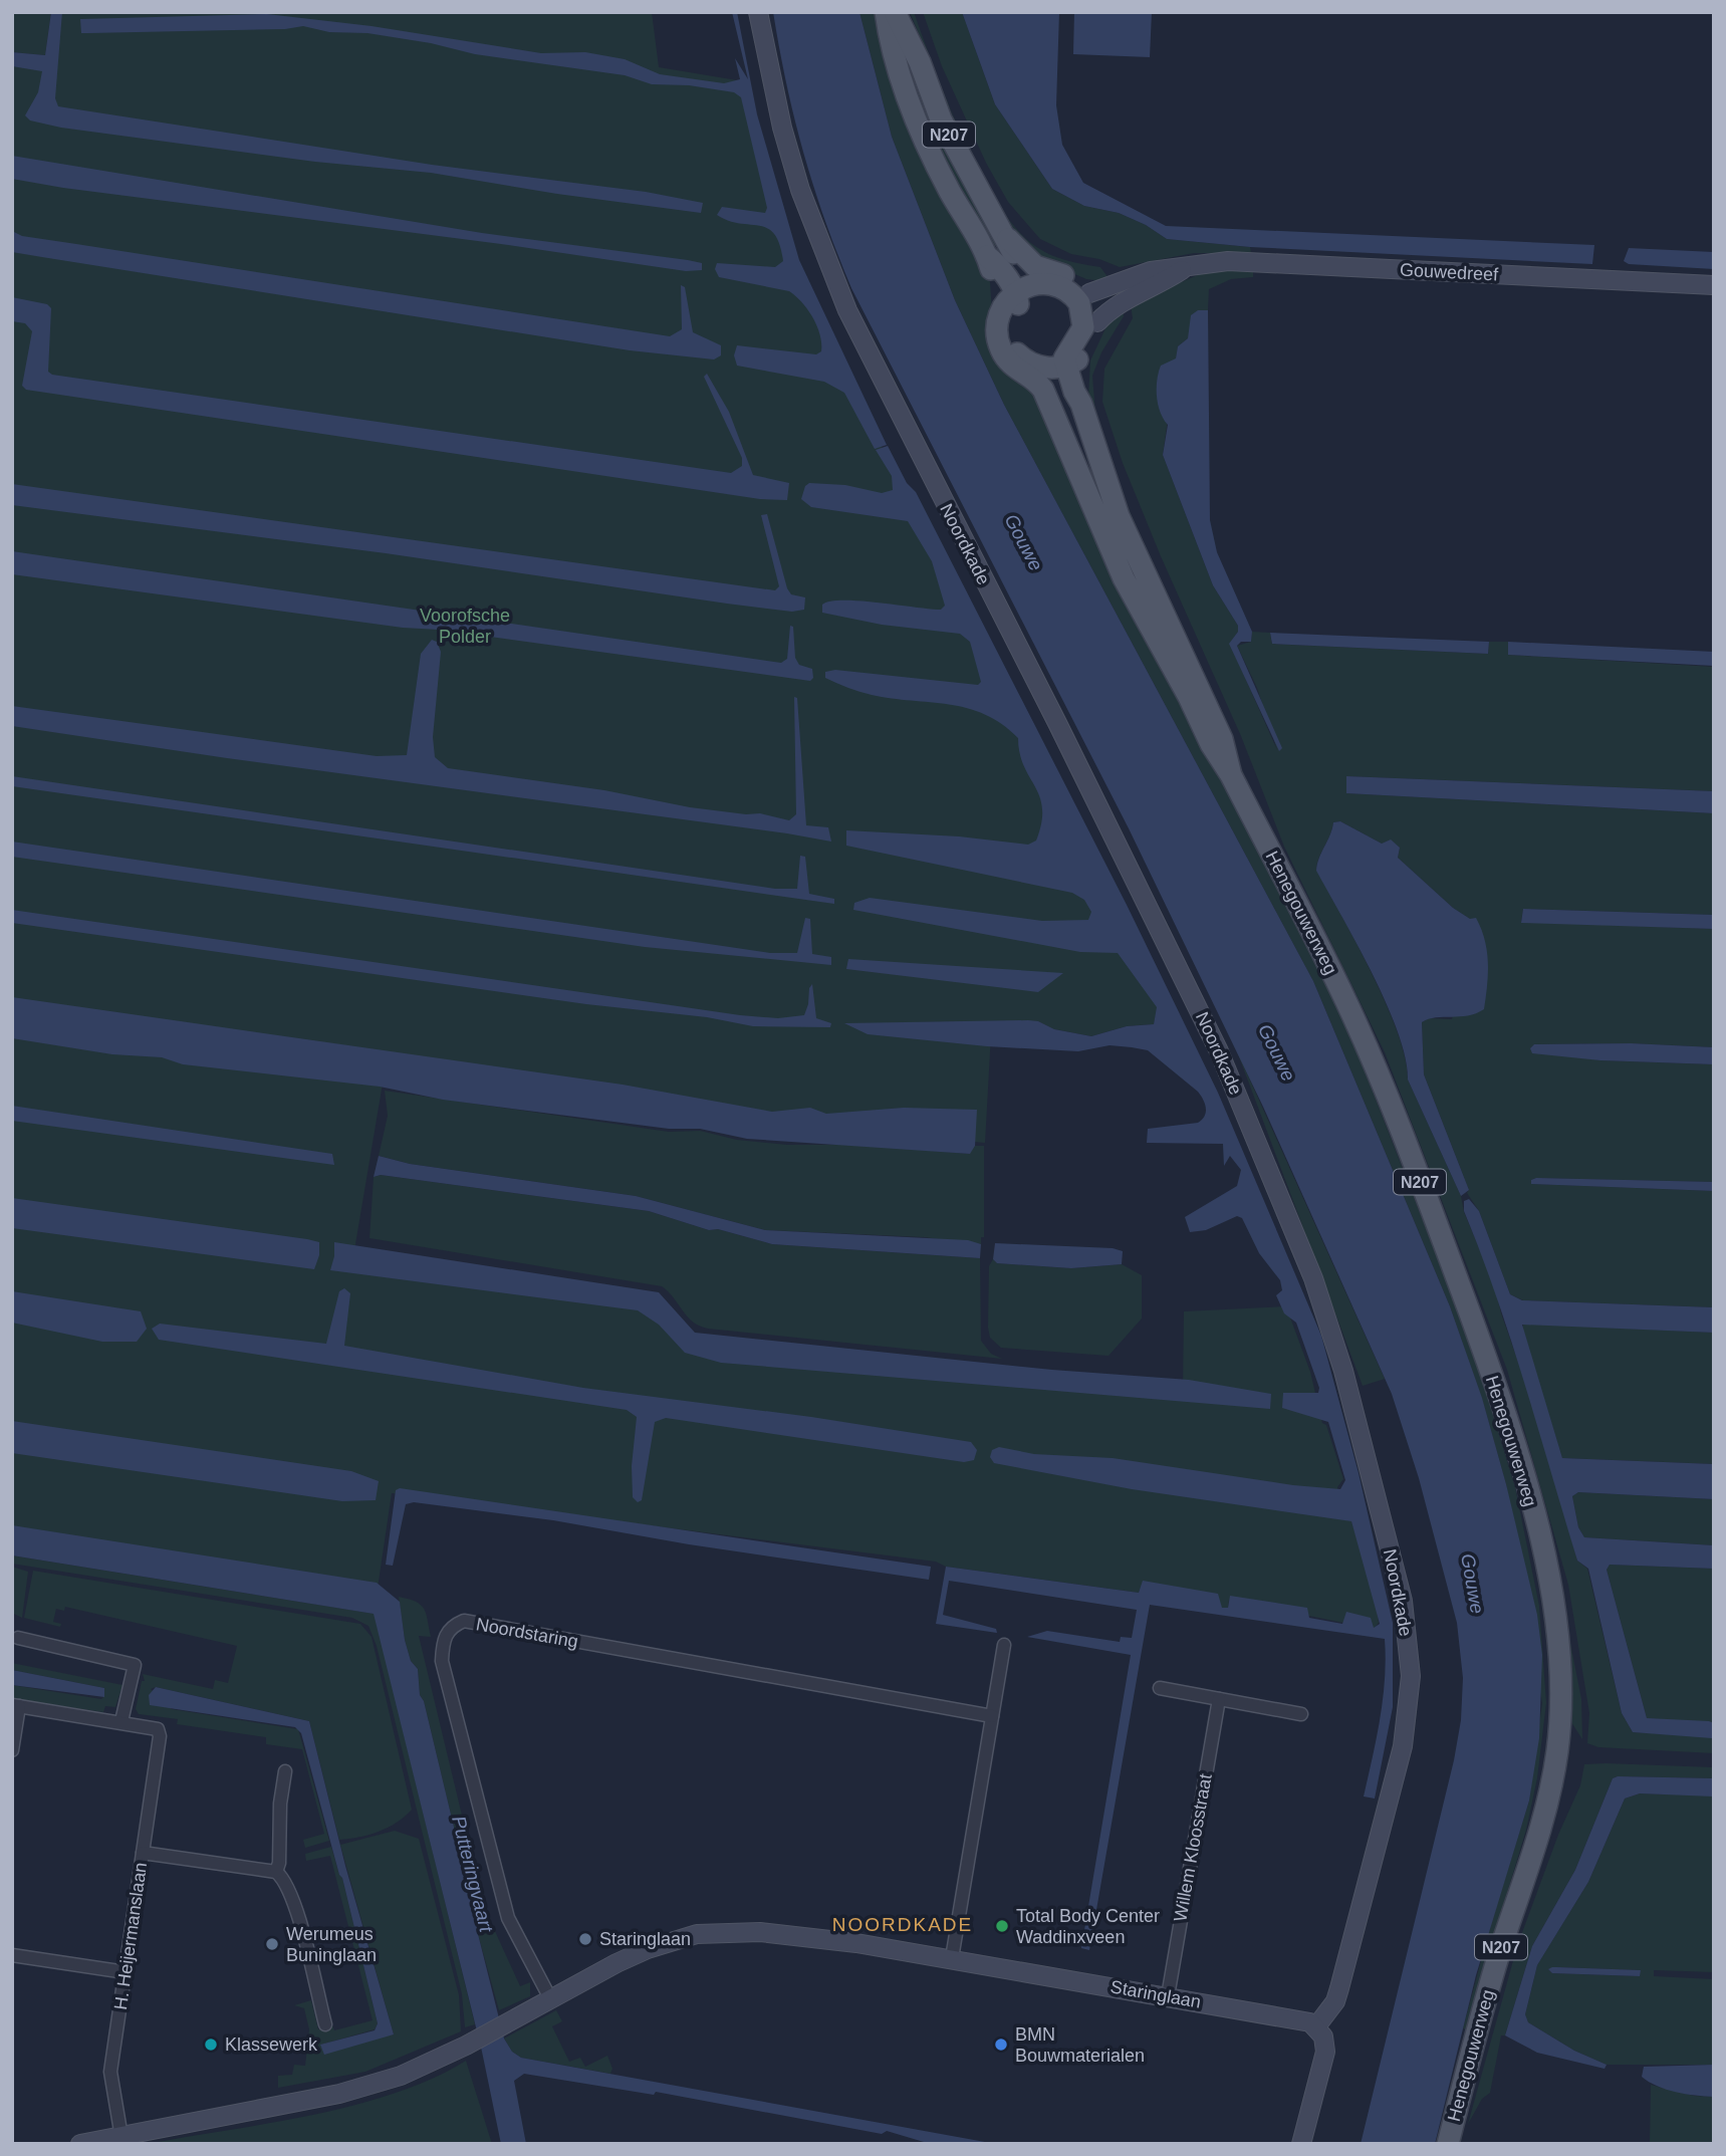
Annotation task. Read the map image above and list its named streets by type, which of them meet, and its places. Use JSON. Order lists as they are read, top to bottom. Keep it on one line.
{"streets":{"main road":["N207","Henegouwerweg"],"street":["Gouwedreef","Noordkade","Noordstaring","Willem Kloosstraat","H. Heijermanslaan","Staringlaan"]},"crossings":[["N207","Gouwedreef"],["N207","Henegouwerweg"],["Noordkade","Staringlaan"],["Noordstaring","Staringlaan"],["Willem Kloosstraat","Staringlaan"],["H. Heijermanslaan","Staringlaan"]],"districts":["NOORDKADE"],"water":["Gouwe","Putteringvaart"],"parks":["Voorofsche Polder"],"places":["Total Body Center Waddinxveen","Staringlaan","Werumeus Buninglaan","Klassewerk","BMN Bouwmaterialen"]}
